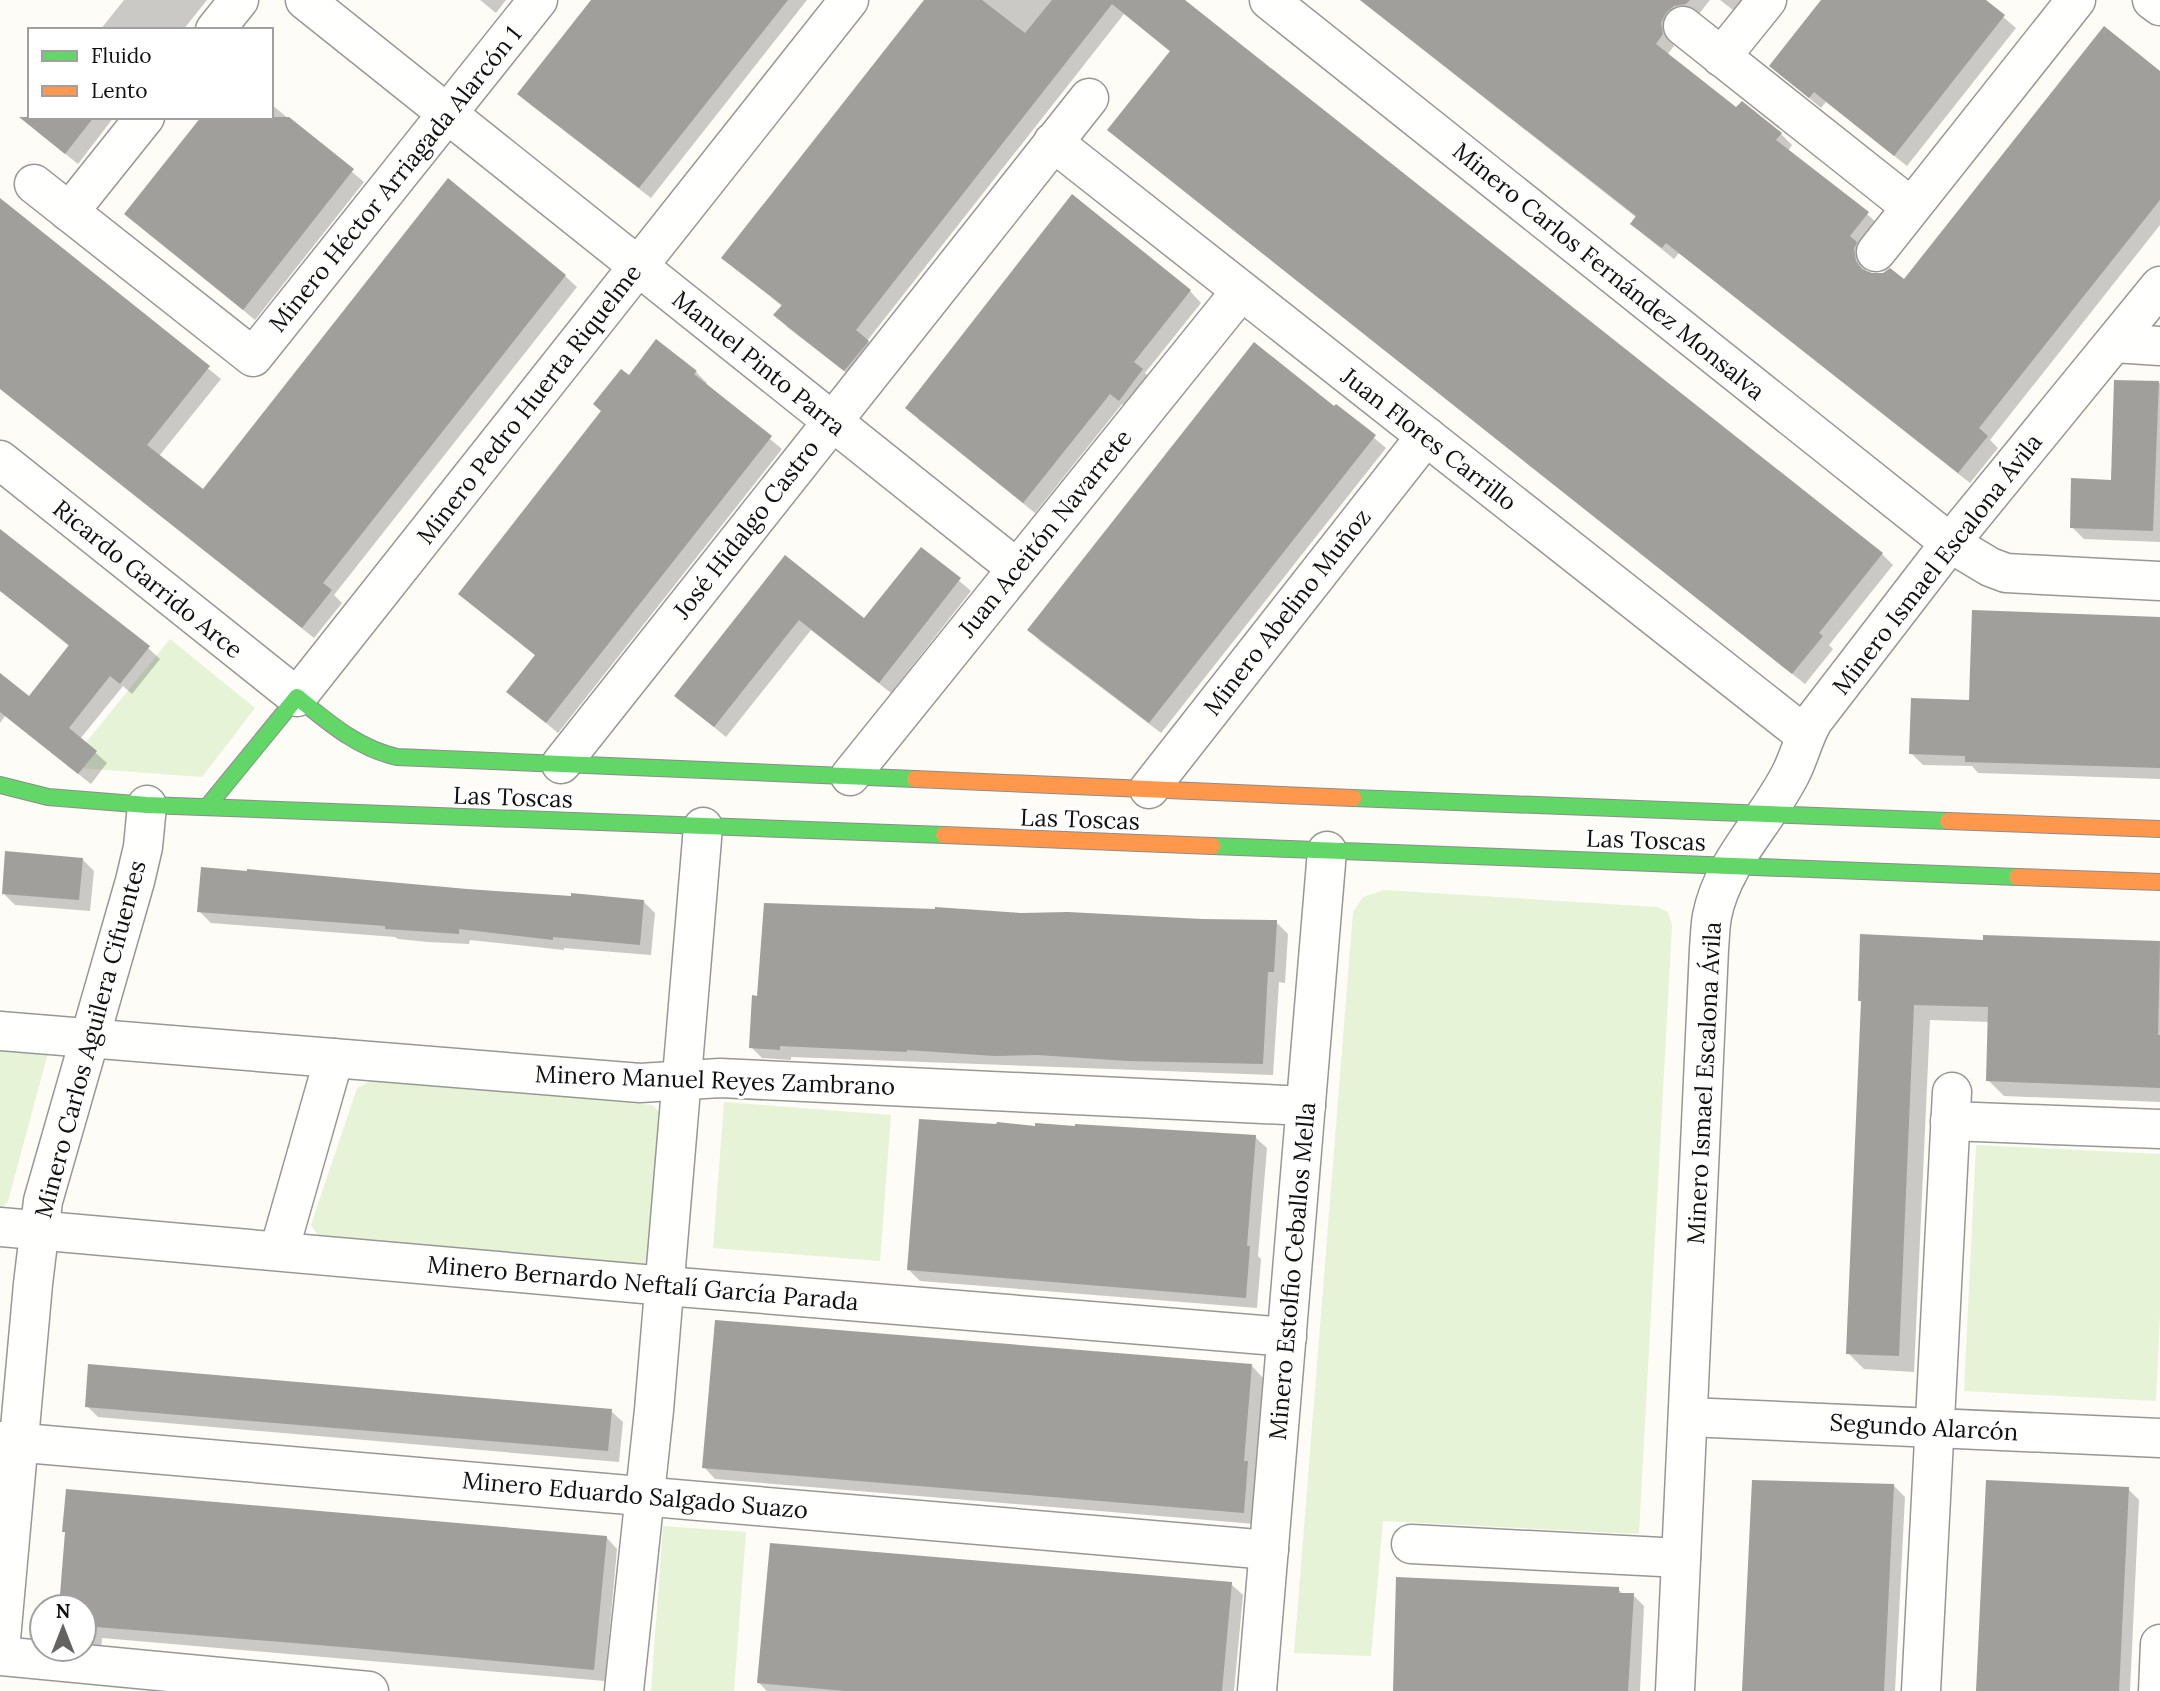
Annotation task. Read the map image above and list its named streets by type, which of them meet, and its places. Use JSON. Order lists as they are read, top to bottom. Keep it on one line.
{"streets":{"street":["Minero Héctor Arriagada Alarcón 1","Minero Carlos Fernández Monsalva","Manuel Pinto Parra","Minero Pedro Huerta Riquelme","Juan Flores Carrillo","José Hidalgo Castro","Juan Aceitón Navarrete","Minero Ismael Escalona Ávila","Ricardo Garrido Arce","Minero Abelino Muñoz","Las Toscas","Minero Carlos Aguilera Cifuentes","Minero Manuel Reyes Zambrano","Minero Estolfio Ceballos Mella","Minero Bernardo Neftalí García Parada","Segundo Alarcón","Minero Eduardo Salgado Suazo"]},"crossings":[["Minero Héctor Arriagada Alarcón 1","Manuel Pinto Parra"],["Minero Carlos Fernández Monsalva","Minero Ismael Escalona Ávila"],["Manuel Pinto Parra","Minero Pedro Huerta Riquelme"],["Manuel Pinto Parra","José Hidalgo Castro"],["Manuel Pinto Parra","Juan Aceitón Navarrete"],["Minero Pedro Huerta Riquelme","Ricardo Garrido Arce"],["Minero Pedro Huerta Riquelme","Las Toscas"],["Juan Flores Carrillo","José Hidalgo Castro"],["Juan Flores Carrillo","Juan Aceitón Navarrete"],["Juan Flores Carrillo","Minero Ismael Escalona Ávila"],["Juan Flores Carrillo","Minero Abelino Muñoz"],["José Hidalgo Castro","Las Toscas"],["Juan Aceitón Navarrete","Las Toscas"],["Minero Ismael Escalona Ávila","Las Toscas"],["Minero Ismael Escalona Ávila","Segundo Alarcón"],["Ricardo Garrido Arce","Las Toscas"],["Minero Abelino Muñoz","Las Toscas"],["Las Toscas","Minero Carlos Aguilera Cifuentes"],["Las Toscas","Minero Estolfio Ceballos Mella"],["Minero Carlos Aguilera Cifuentes","Minero Manuel Reyes Zambrano"],["Minero Carlos Aguilera Cifuentes","Minero Bernardo Neftalí García Parada"],["Minero Carlos Aguilera Cifuentes","Minero Eduardo Salgado Suazo"],["Minero Manuel Reyes Zambrano","Minero Estolfio Ceballos Mella"],["Minero Estolfio Ceballos Mella","Minero Bernardo Neftalí García Parada"],["Minero Estolfio Ceballos Mella","Minero Eduardo Salgado Suazo"]],"legend":["Fluido","Lento"],"north":"top"}
